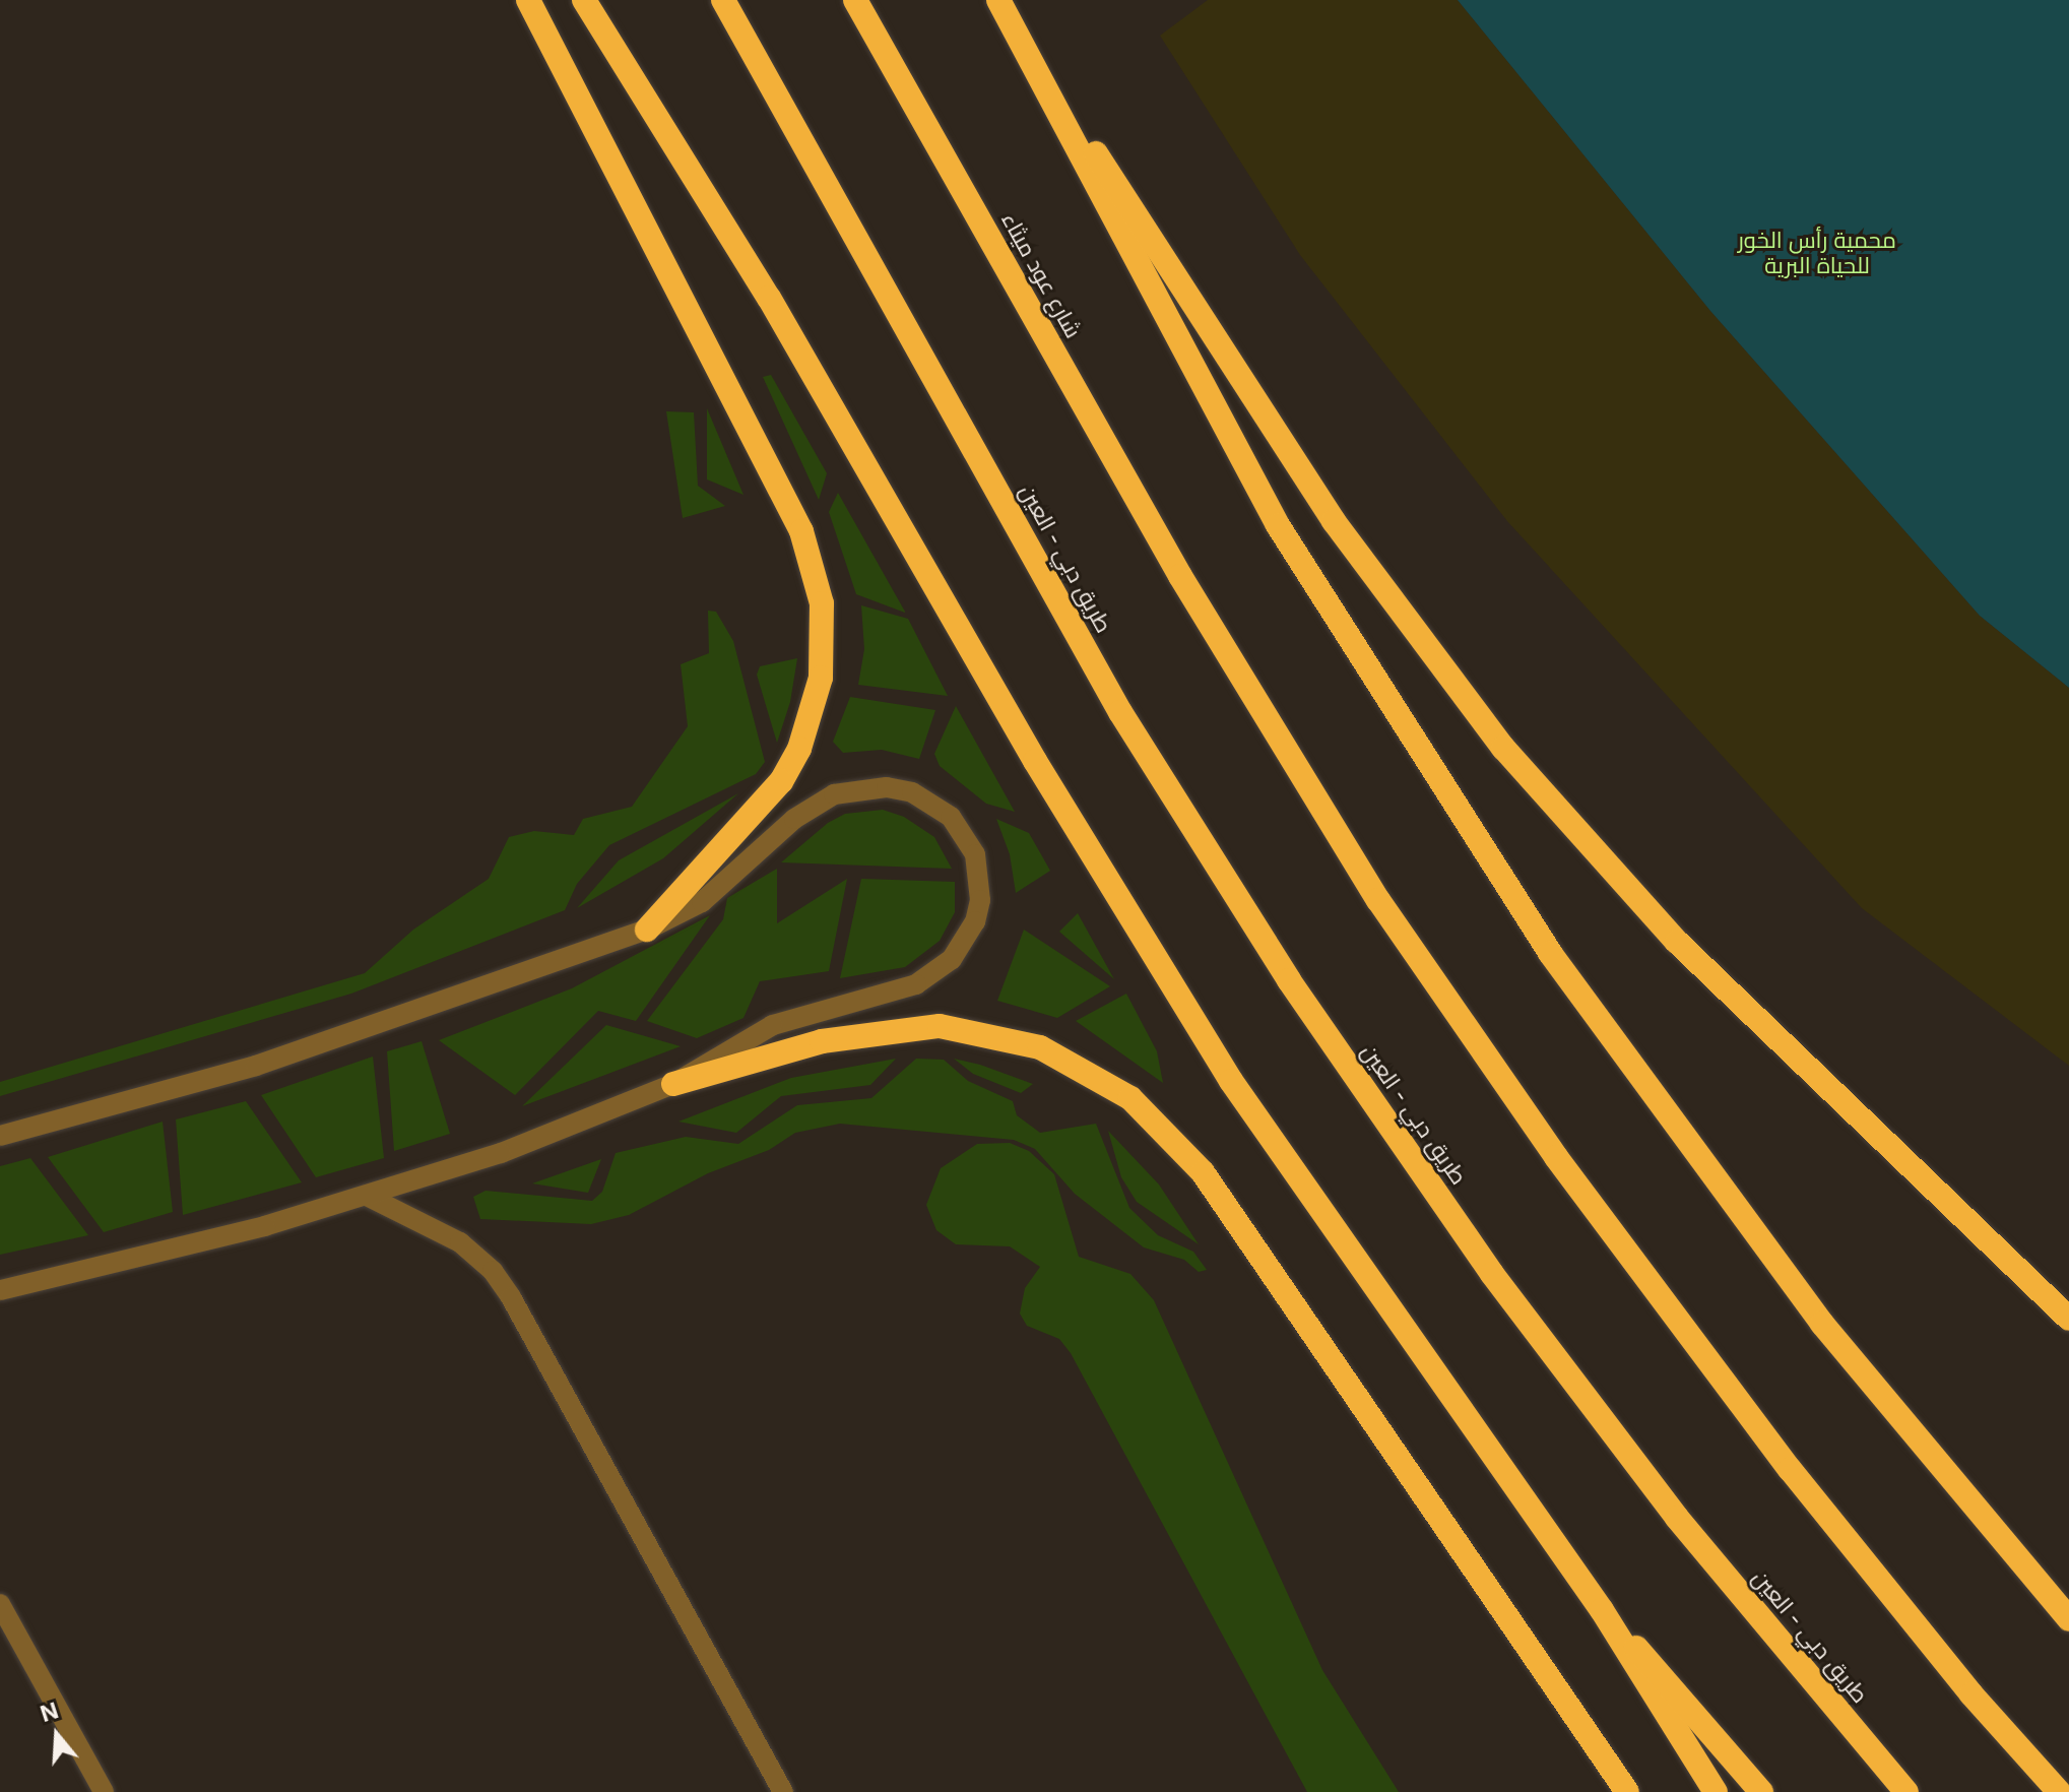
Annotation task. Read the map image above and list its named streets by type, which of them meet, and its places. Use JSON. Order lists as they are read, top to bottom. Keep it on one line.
{"streets":{"highway":["شارع عود ميثاء","طريق دبي - العين"]},"parks":["محمية رأس الخور للحياة البرية"],"north":"top"}
